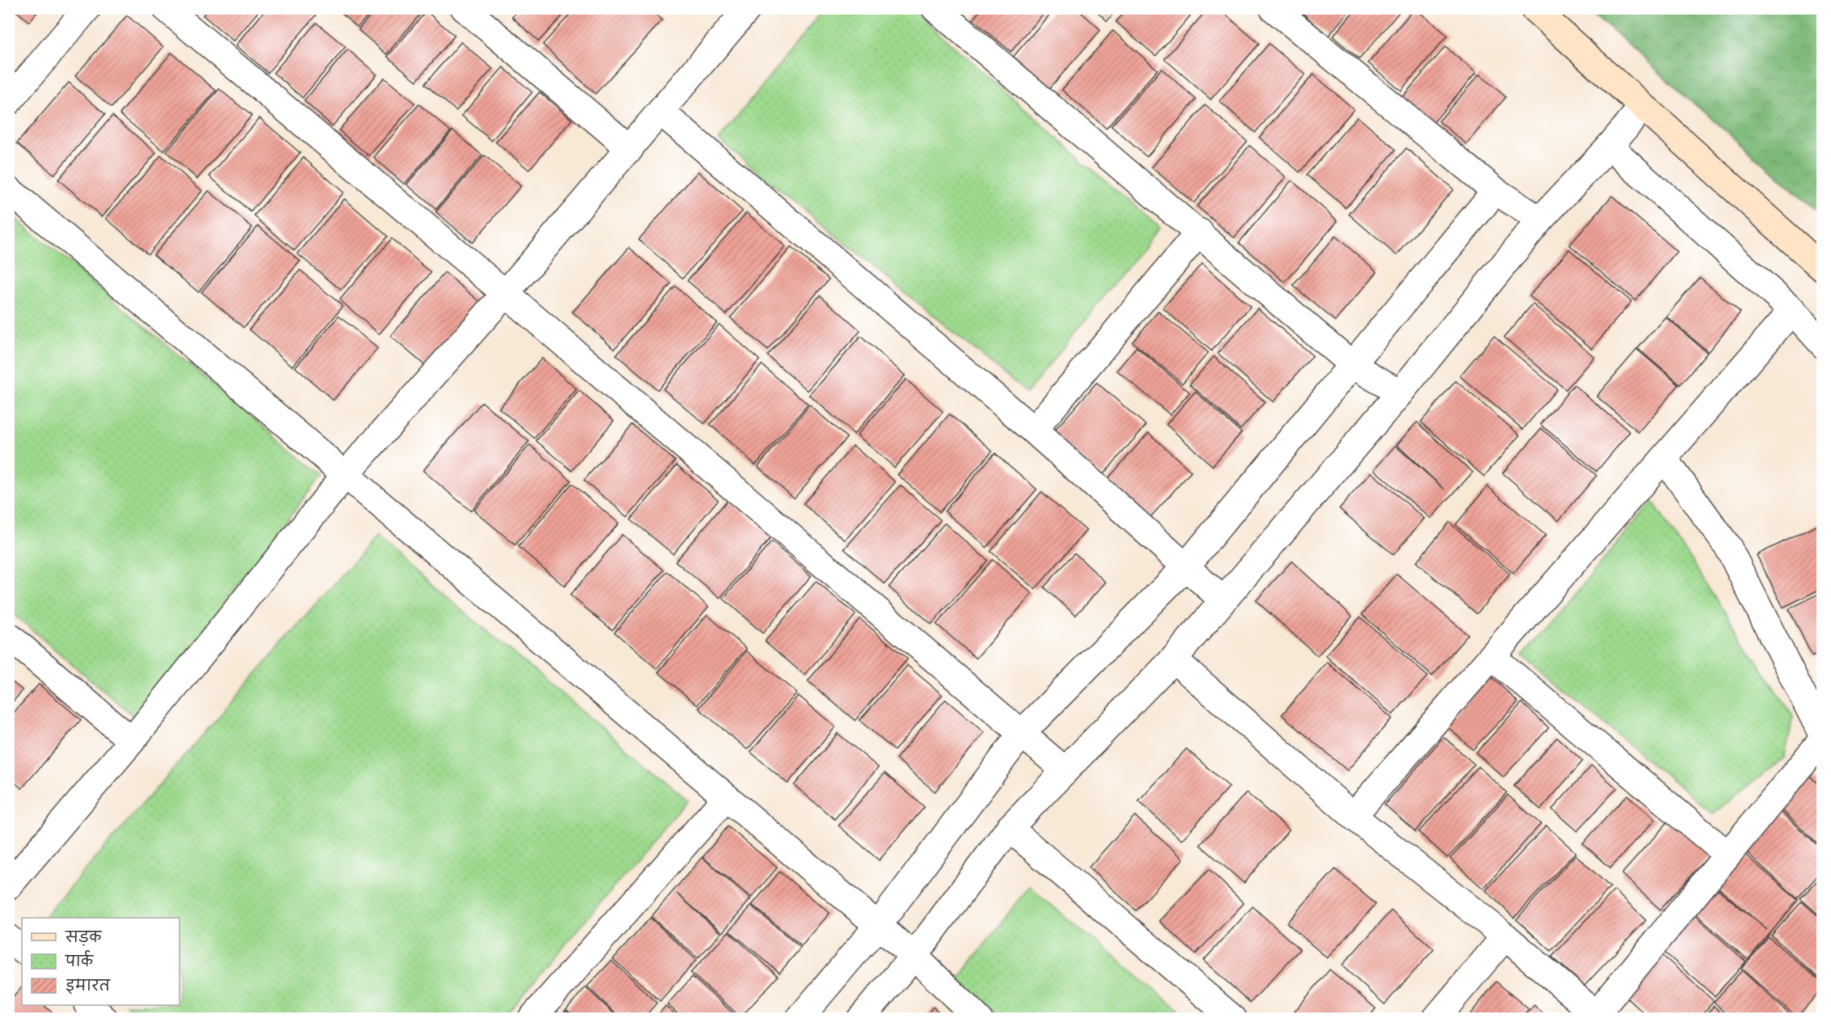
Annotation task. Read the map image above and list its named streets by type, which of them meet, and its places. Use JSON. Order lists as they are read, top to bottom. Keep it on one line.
{"legend":["सड़क","पार्क","इमारत"]}
